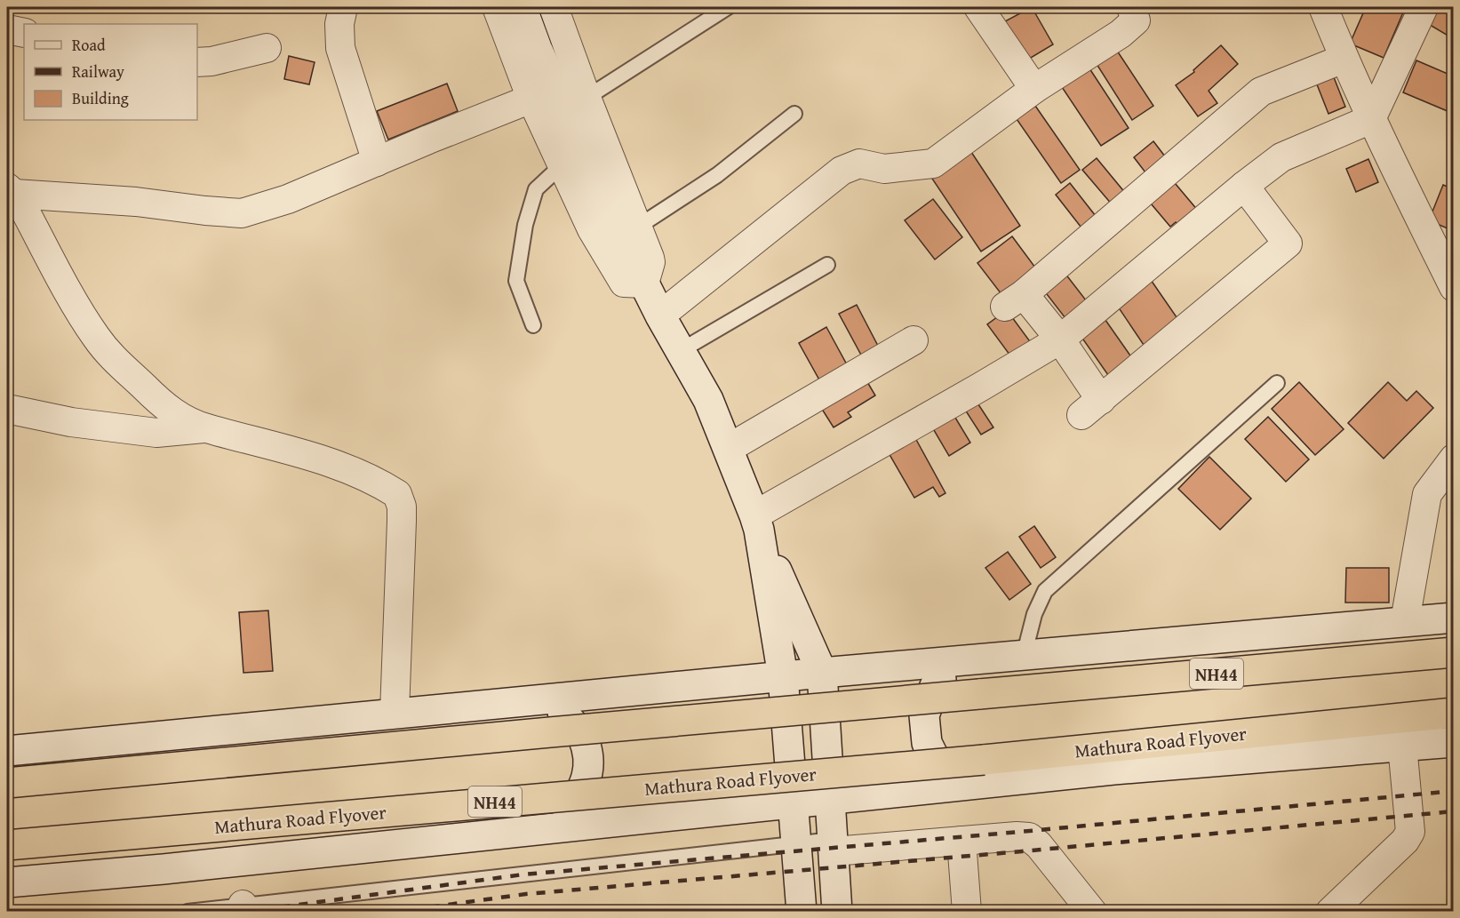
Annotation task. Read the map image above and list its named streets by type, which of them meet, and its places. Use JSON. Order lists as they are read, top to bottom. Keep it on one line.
{"streets":{"highway":["NH44","Mathura Road Flyover"]},"legend":["Road","Railway","Building"]}
